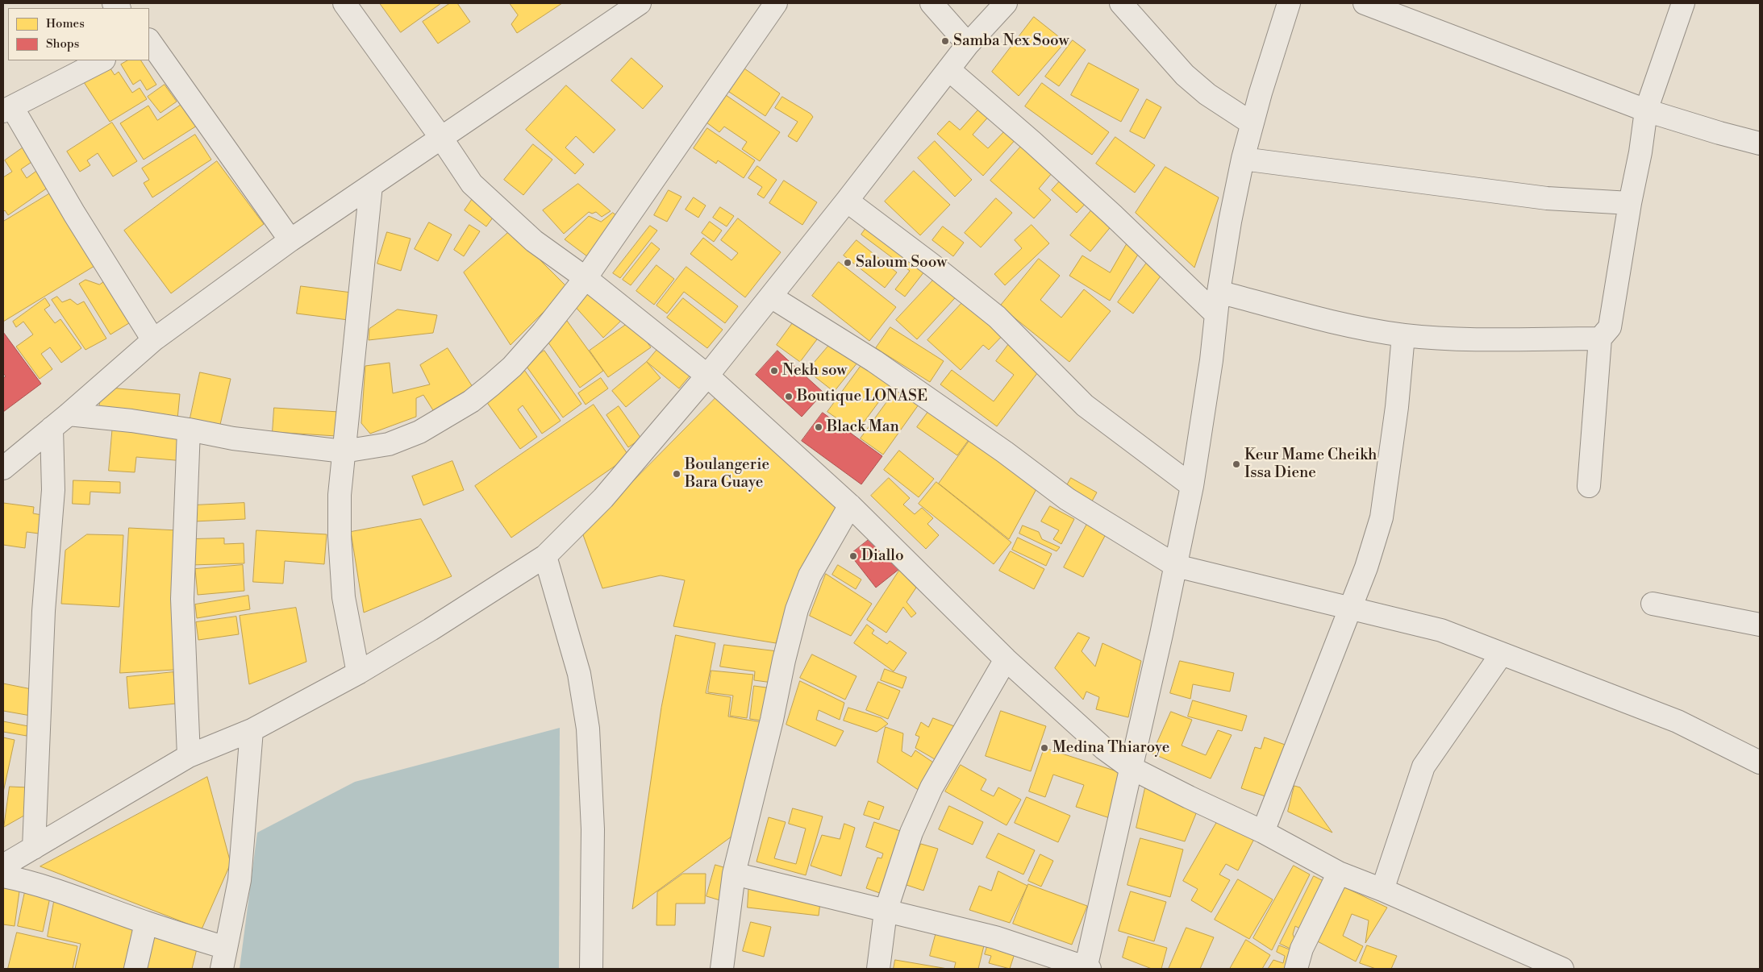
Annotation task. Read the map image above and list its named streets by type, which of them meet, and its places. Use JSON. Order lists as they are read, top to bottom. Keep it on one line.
{"places":["Samba Nex Soow","Saloum Soow","Nekh sow","Boutique LONASE","Black Man","Keur Mame Cheikh Issa Diene","Boulangerie Bara Guaye","Diallo","Medina Thiaroye"],"legend":["Homes","Shops"]}
